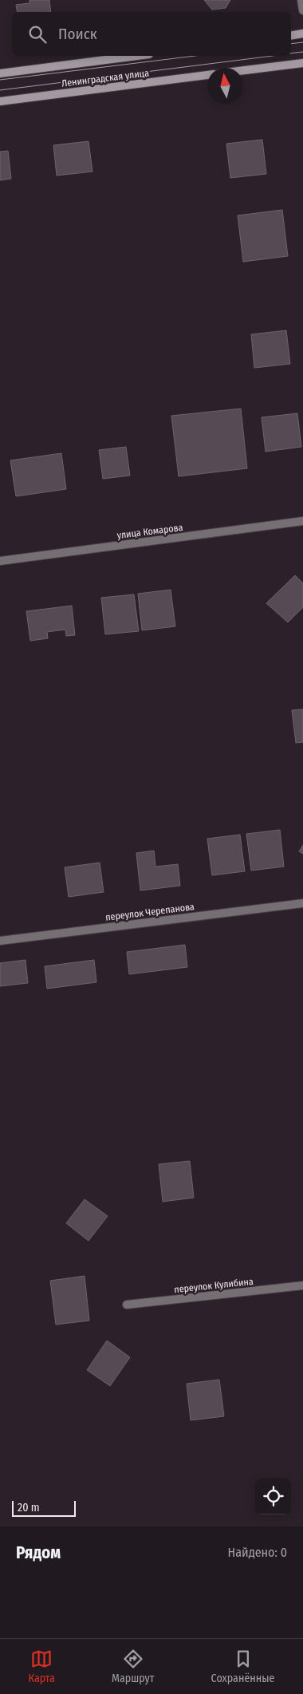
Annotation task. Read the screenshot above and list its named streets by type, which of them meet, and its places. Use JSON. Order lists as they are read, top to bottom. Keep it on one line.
{"streets":{"main road":["Ленинградская улица"],"street":["улица Комарова","переулок Черепанова","переулок Кулибина"]},"scale_bar":"20 m","north":"top","page":{"search":"Поиск","scale":"20 m","heading":["Рядом","Найдено: 0"],"nav":["Карта","Маршрут","Сохранённые"]}}
